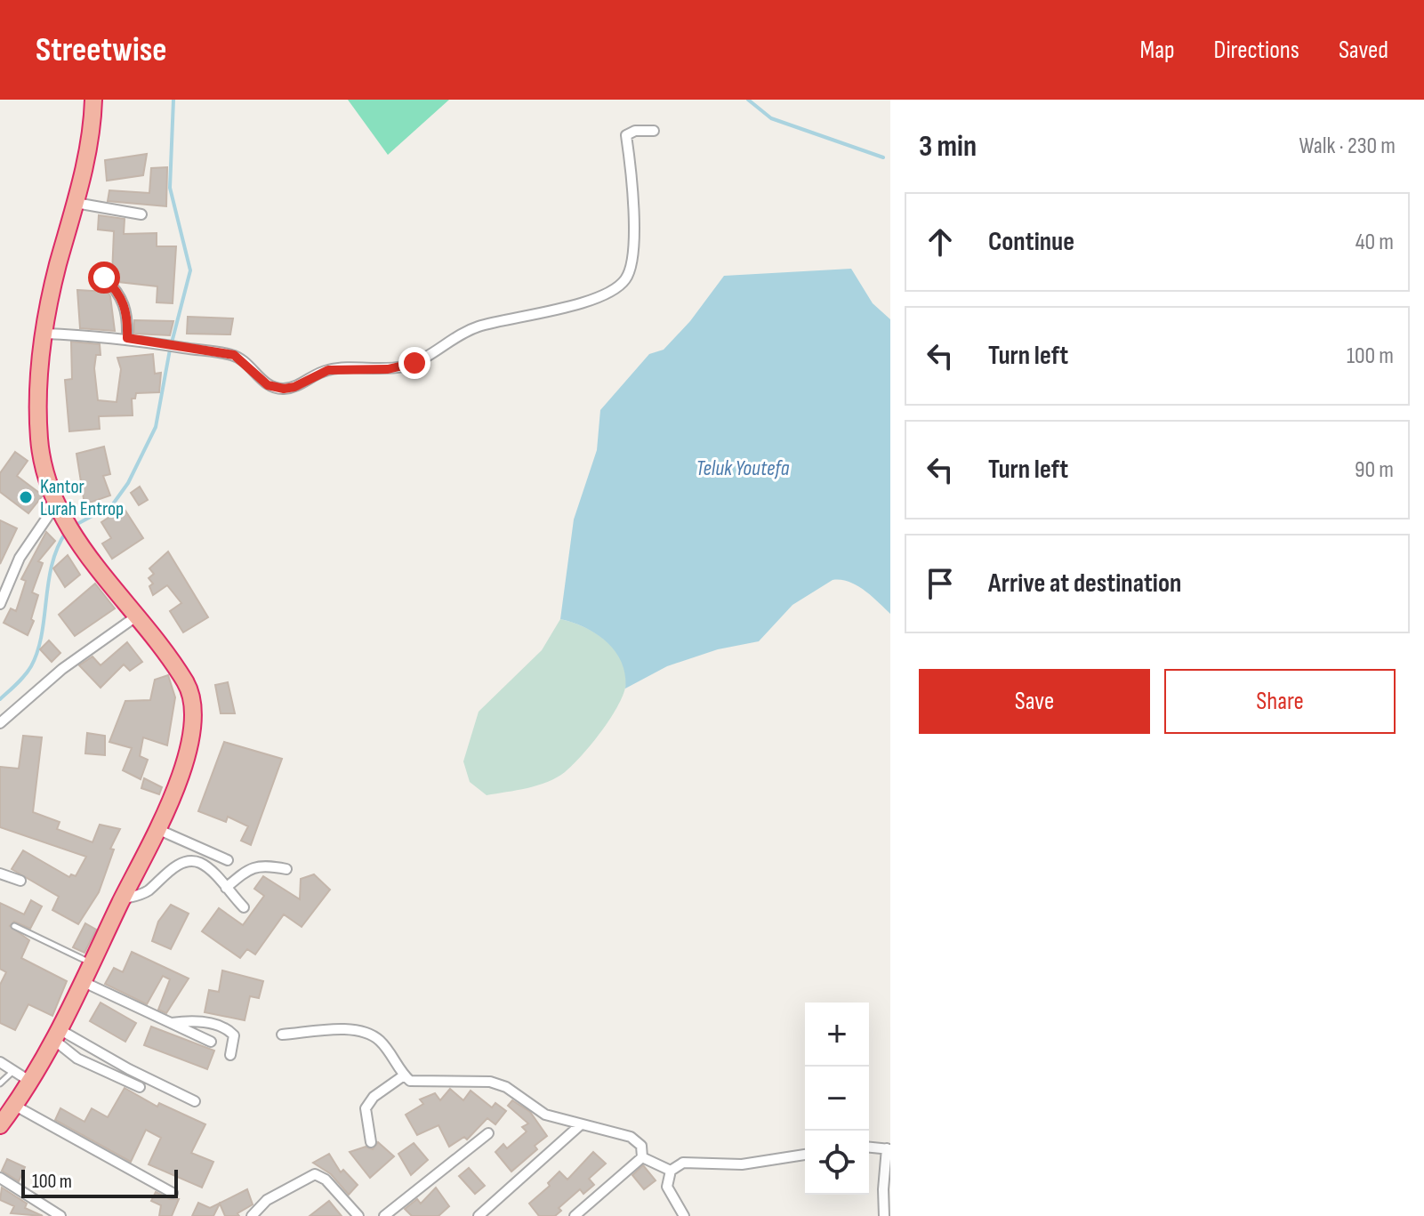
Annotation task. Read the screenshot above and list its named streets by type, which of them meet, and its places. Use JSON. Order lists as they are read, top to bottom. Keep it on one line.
{"water":["Teluk Youtefa"],"places":["Kantor Lurah Entrop"],"scale_bar":"100 m","page":{"header":"Streetwise","nav":["Map","Directions","Saved"],"heading":["3 min","Walk · 230 m"],"list":[["Continue","40 m"],["Turn left","100 m"],["Turn left","90 m"],"Arrive at destination"],"buttons":["Save","Share"],"map_buttons":["+","−"],"scale":"100 m"}}
